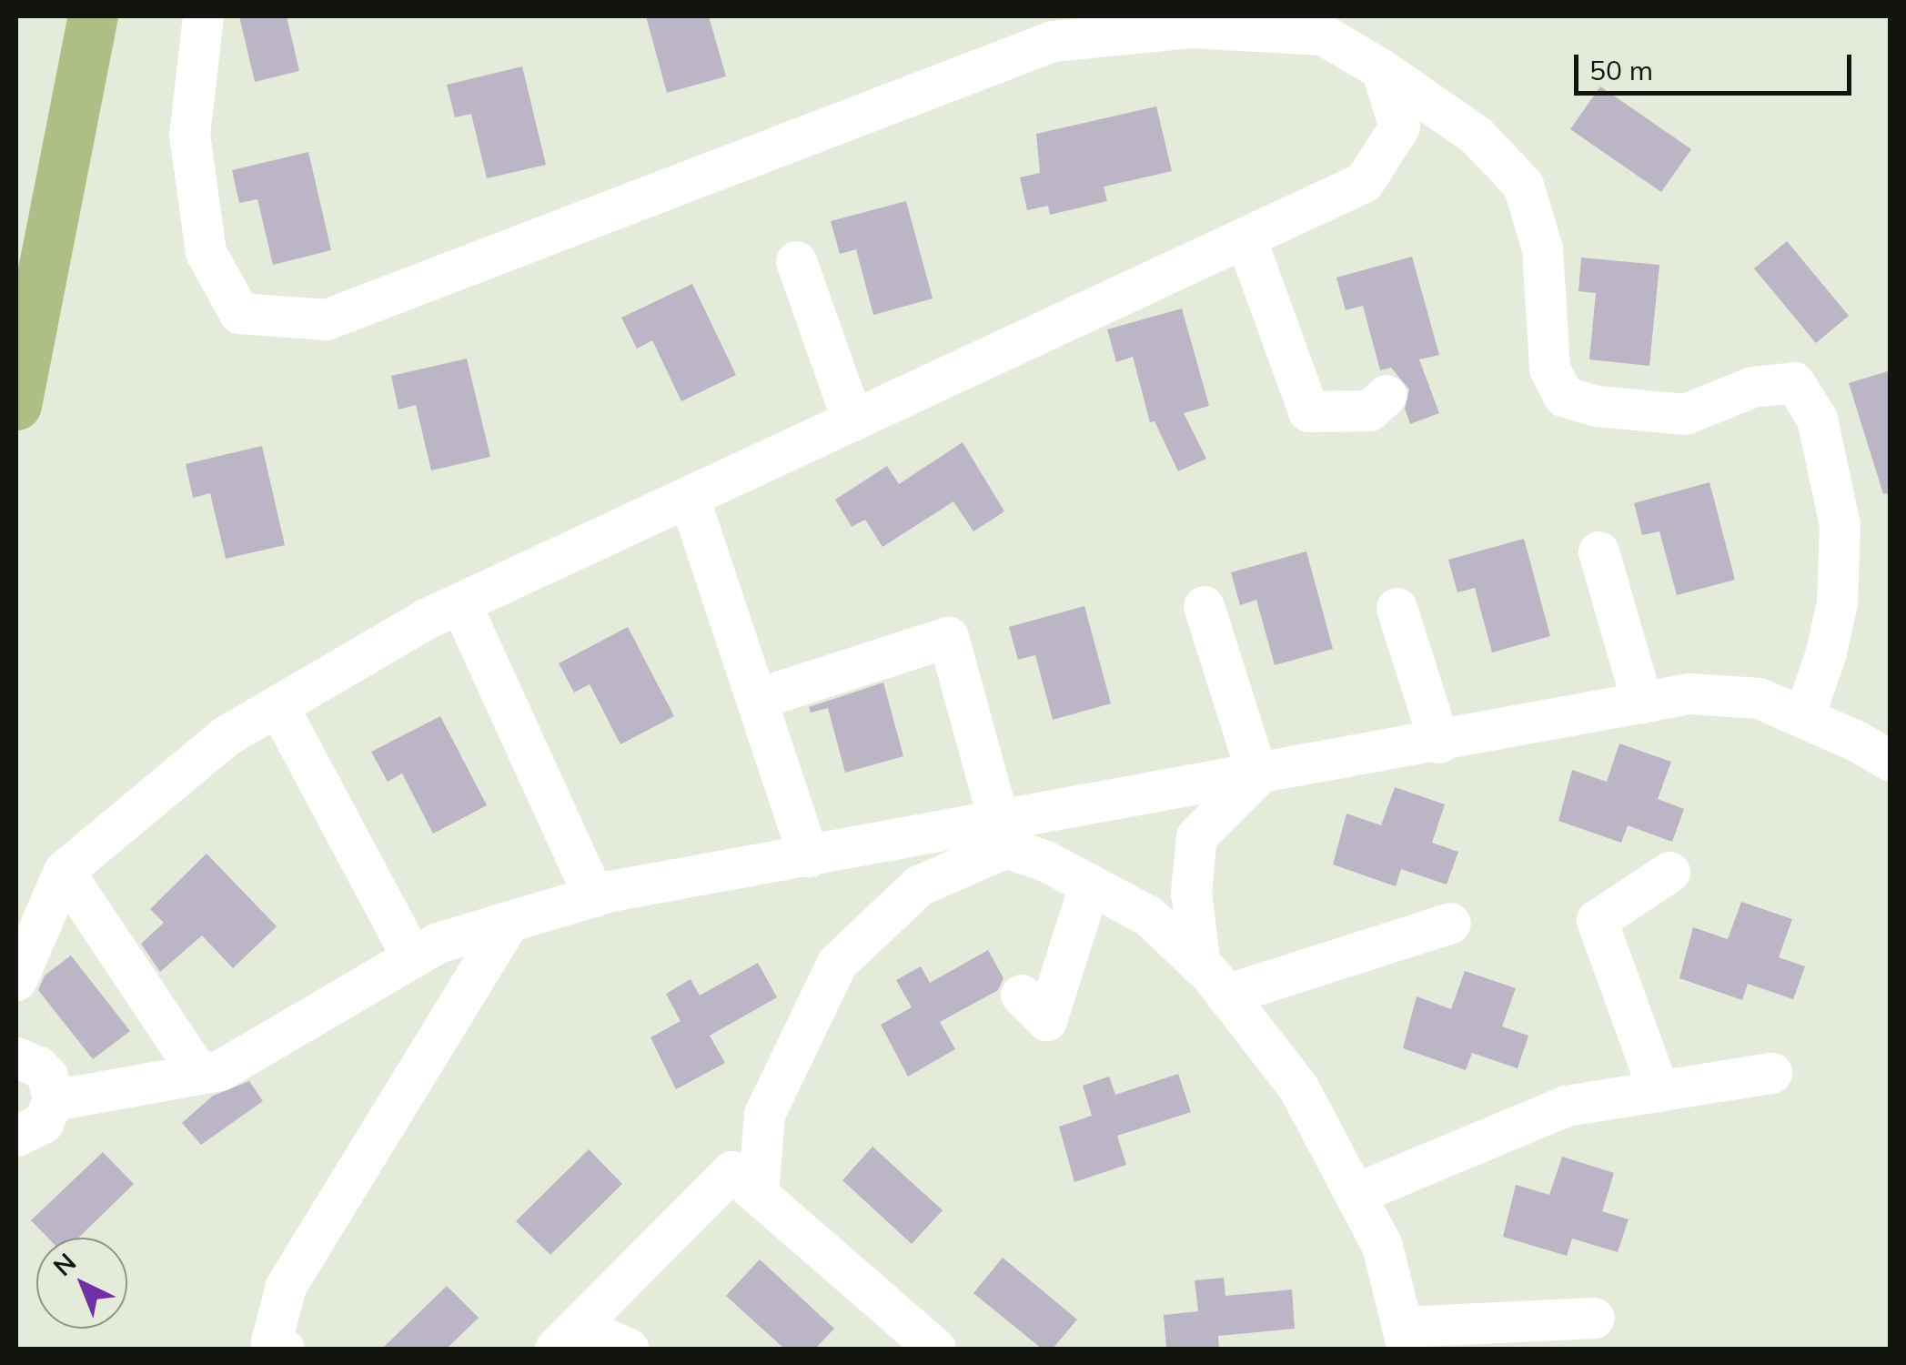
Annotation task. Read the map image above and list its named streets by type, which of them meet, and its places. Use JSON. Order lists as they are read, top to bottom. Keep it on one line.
{"scale_bar":"50 m","north":"top left"}
